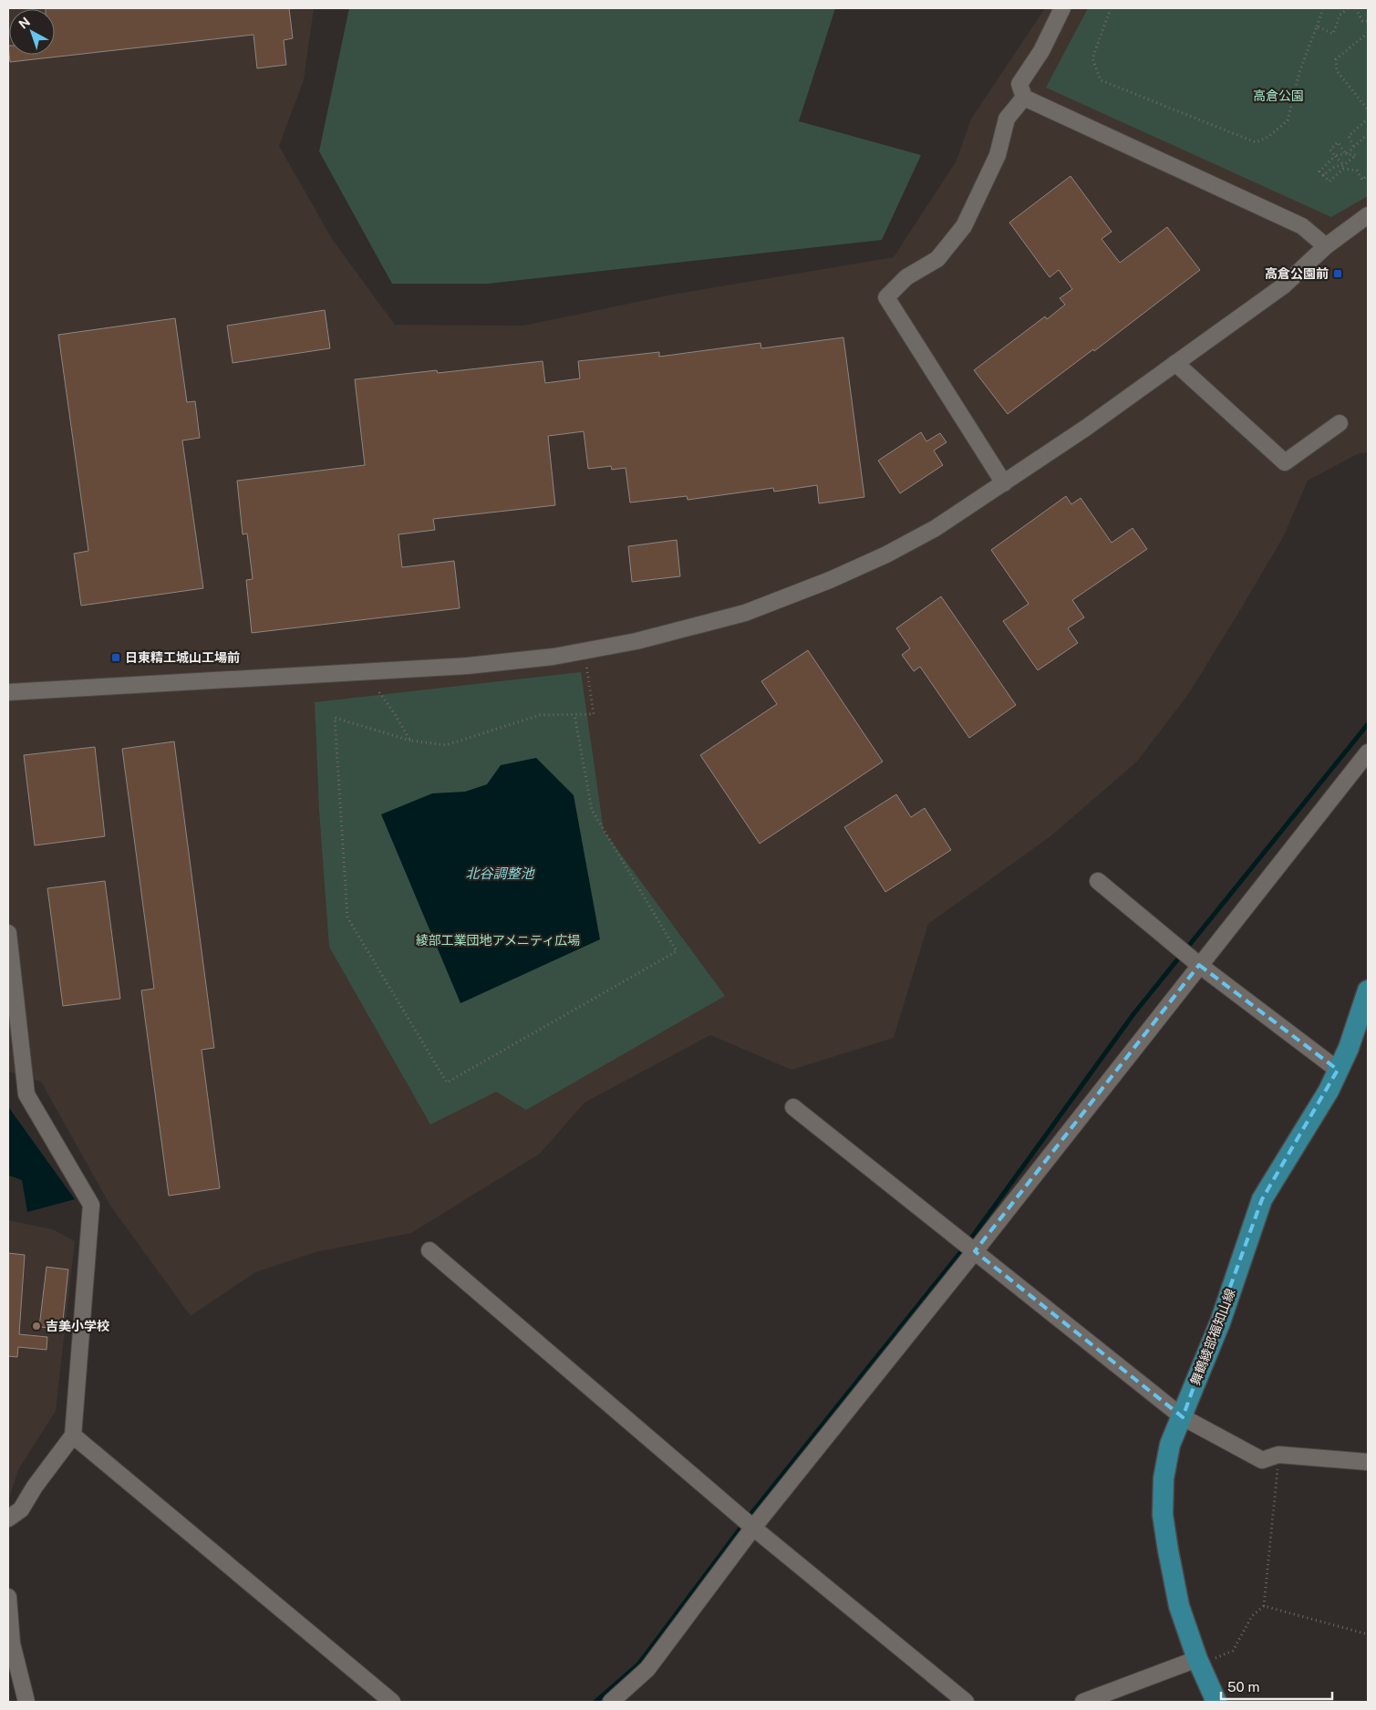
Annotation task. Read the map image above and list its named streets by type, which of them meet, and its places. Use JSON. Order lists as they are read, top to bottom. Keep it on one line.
{"streets":{"main road":["舞鶴綾部福知山線"]},"water":["北谷調整池"],"parks":["高倉公園","綾部工業団地アメニティ広場"],"places":{"transit":["高倉公園前","日東精工城山工場前"],"other":["吉美小学校"]},"scale_bar":"50 m","north":"top left"}
